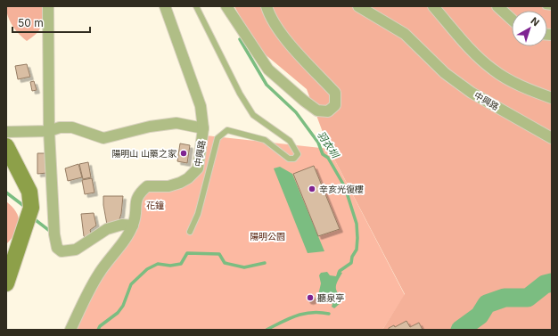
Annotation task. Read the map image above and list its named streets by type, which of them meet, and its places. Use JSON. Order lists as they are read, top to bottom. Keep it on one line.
{"streets":{"street":["中興路"]},"water":["羽衣圳"],"parks":["花鐘","陽明公園"],"places":["陽明山 山藥之家","辛亥光復樓","聽泉亭"],"scale_bar":"50 m","north":"top right"}
